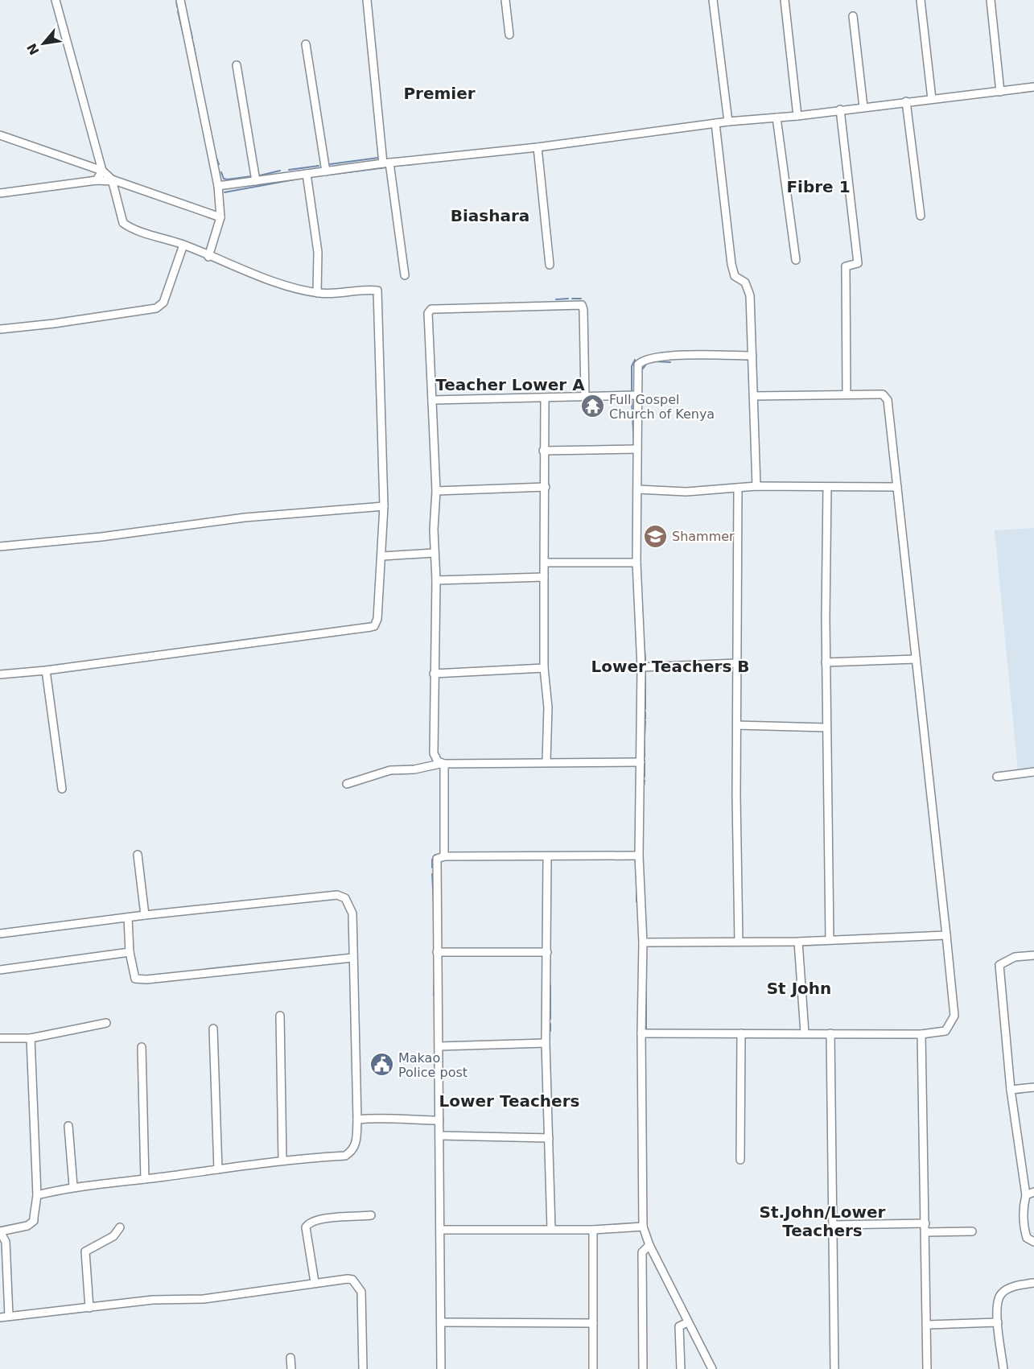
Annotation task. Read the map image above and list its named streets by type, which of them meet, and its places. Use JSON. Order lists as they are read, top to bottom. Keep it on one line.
{"districts":["Premier","Fibre 1","Biashara","Teacher Lower A","Lower Teachers B","St John","Lower Teachers","St.John/Lower Teachers"],"places":{"temple":["Full Gospel Church of Kenya"],"school or university":["Shammer"],"public building":["Makao Police post"]},"north":"bottom left"}
